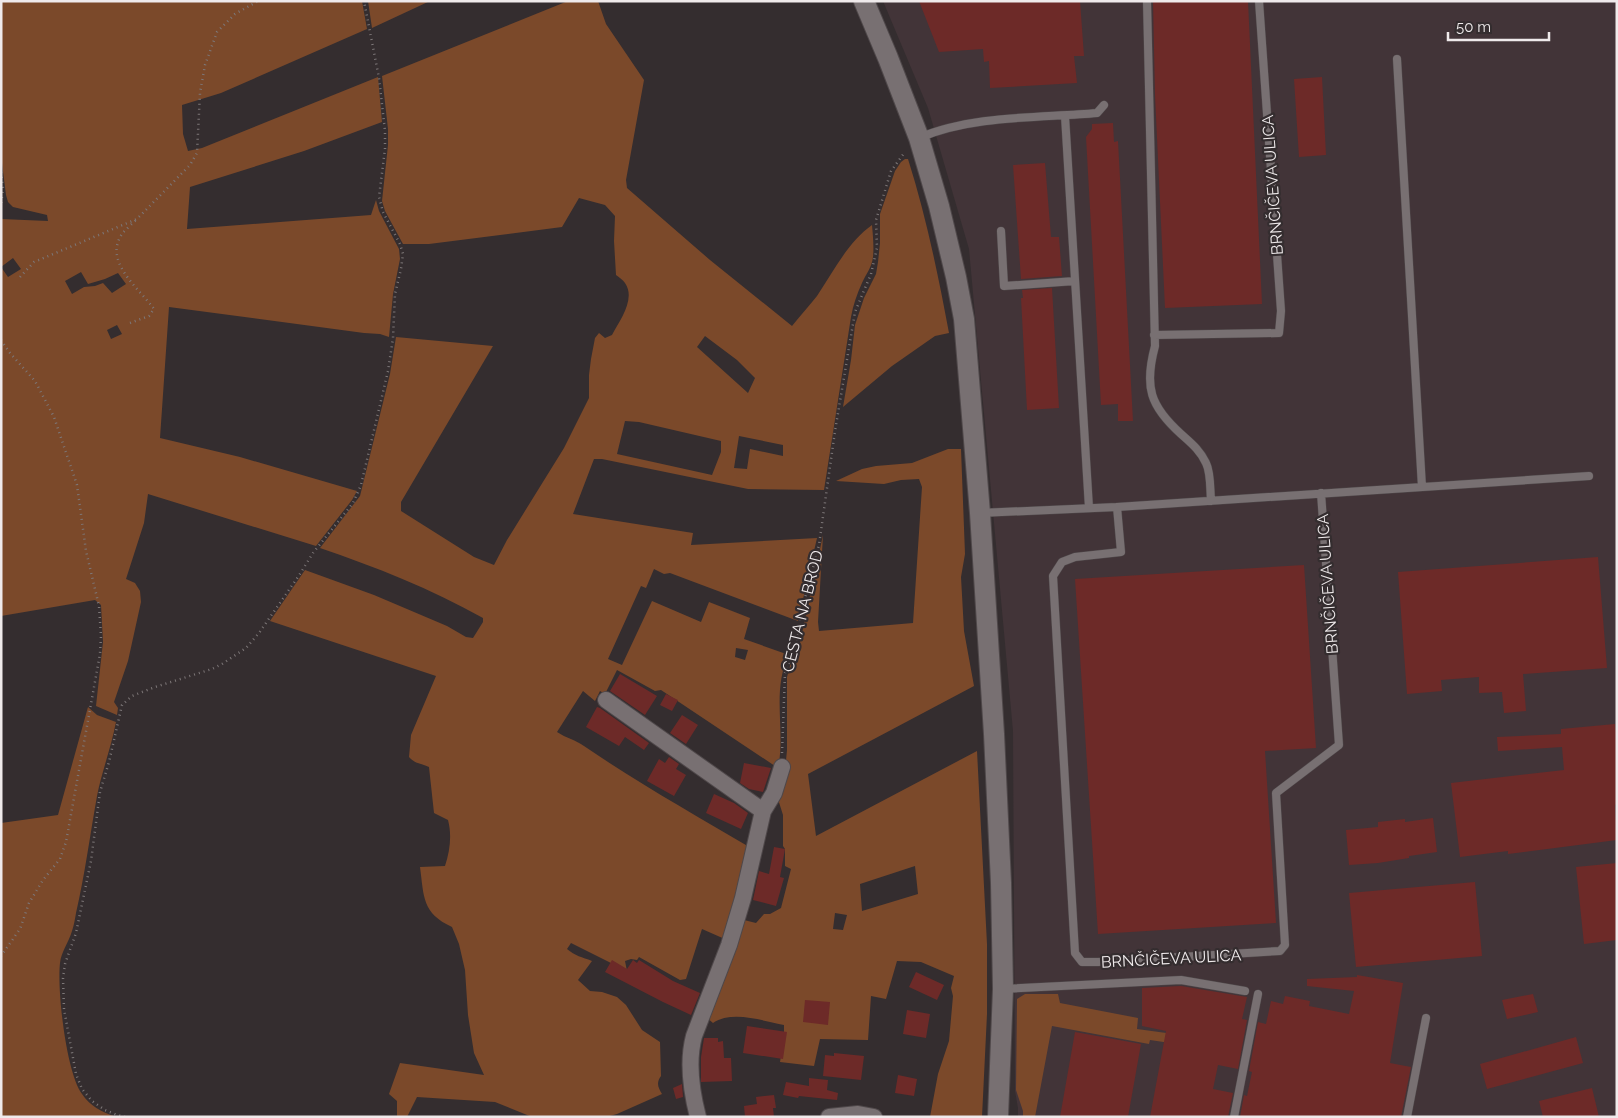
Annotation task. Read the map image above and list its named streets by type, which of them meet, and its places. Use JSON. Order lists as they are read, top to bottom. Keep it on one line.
{"streets":{"lane":["BRNČIČEVA ULICA"],"path":["CESTA NA BROD"]},"scale_bar":"50 m"}
